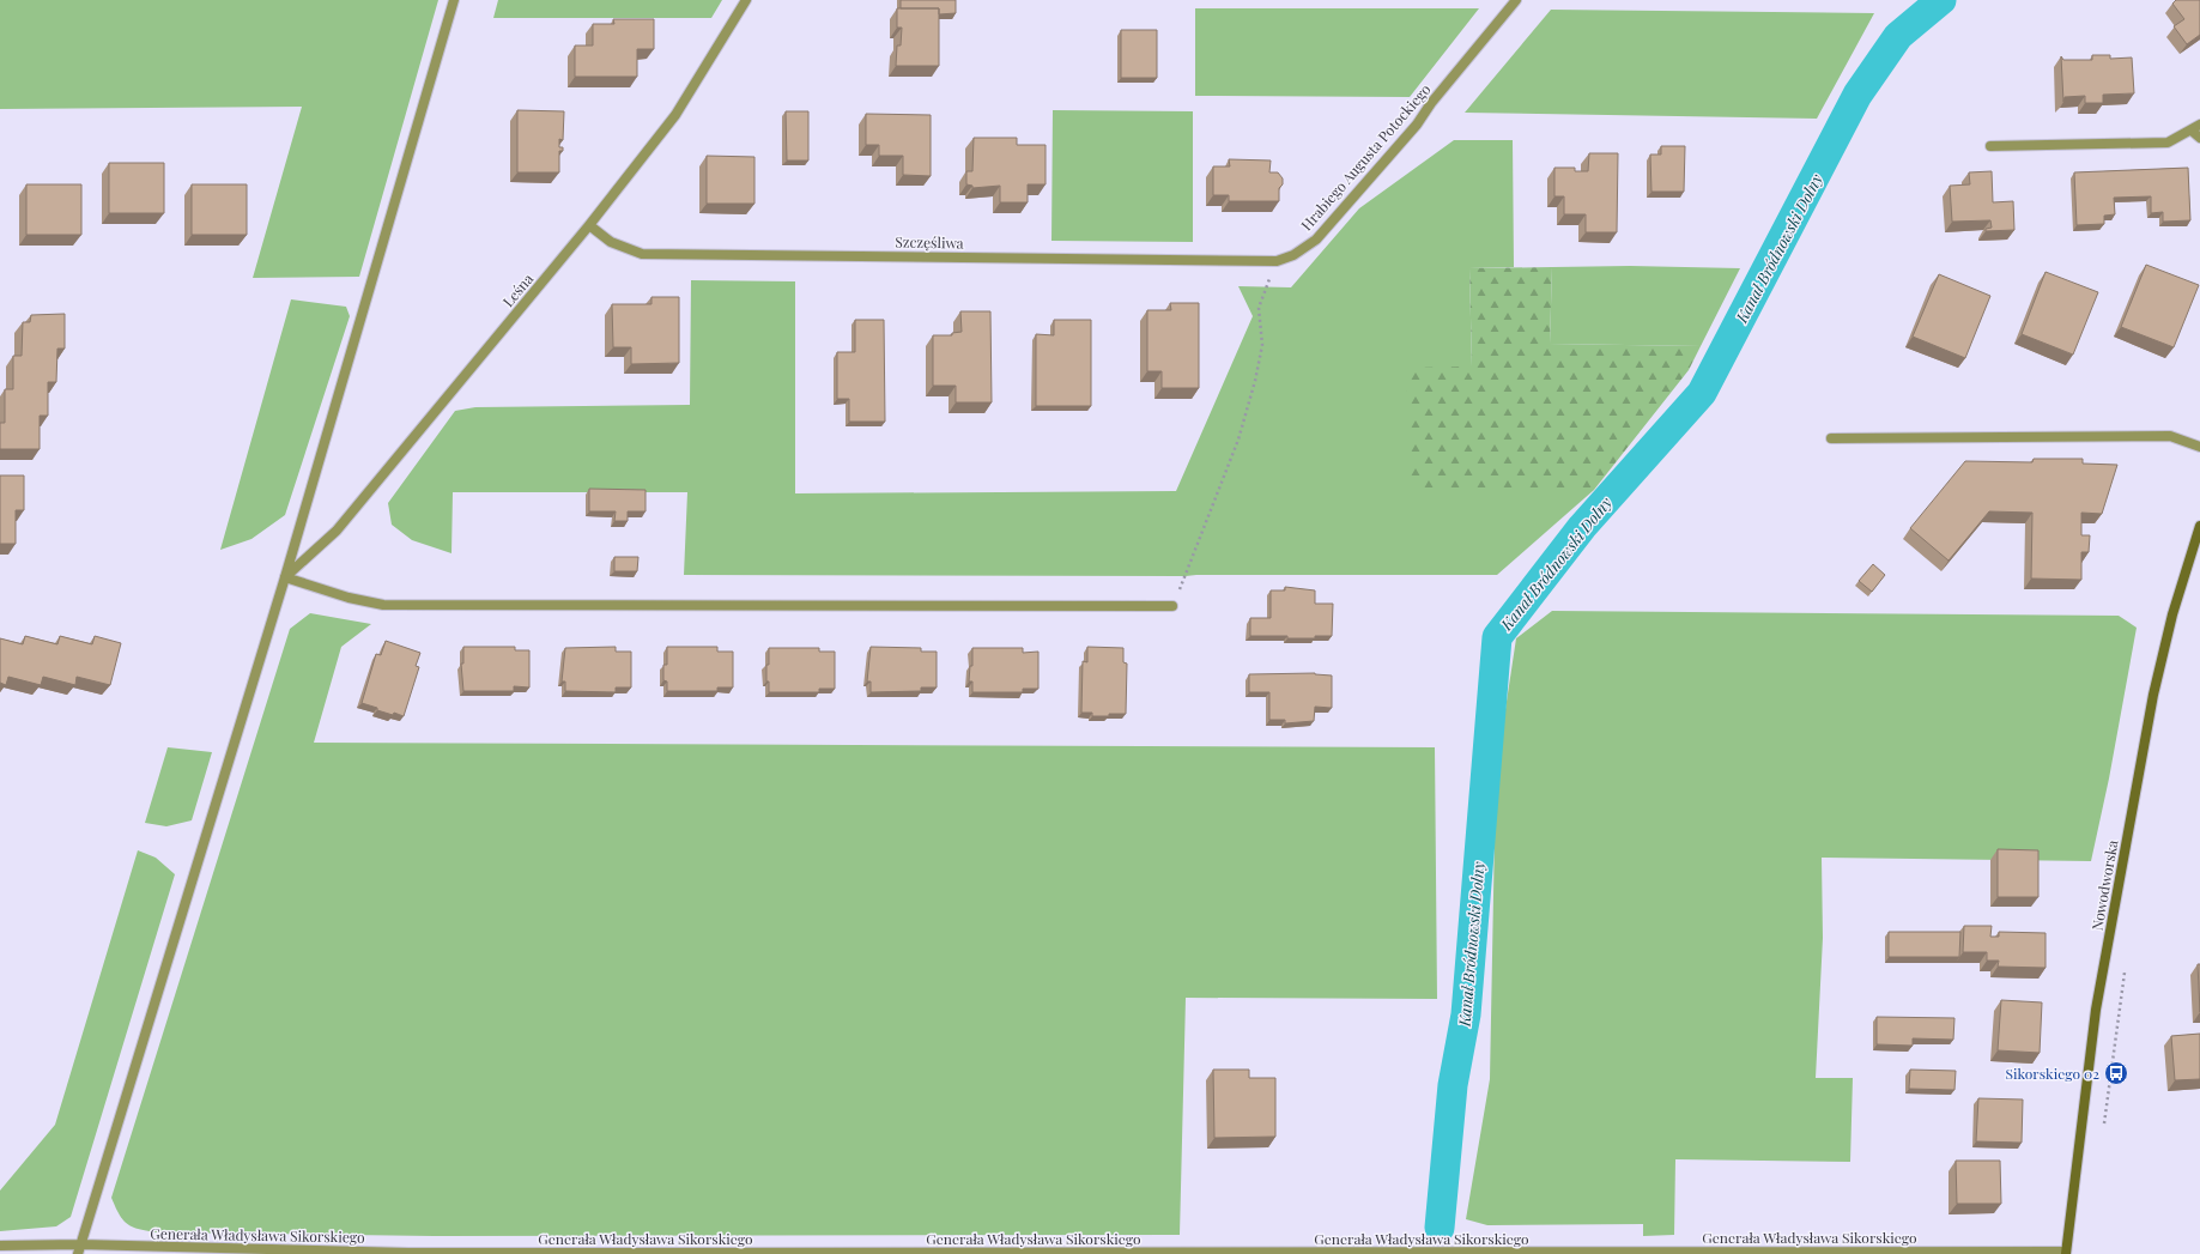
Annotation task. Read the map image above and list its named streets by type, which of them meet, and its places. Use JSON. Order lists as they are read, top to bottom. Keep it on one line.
{"streets":{"main road":["Nowodworska"],"street":["Hrabiego Augusta Potockiego","Szczęśliwa","Leśna","Generała Władysława Sikorskiego"]},"crossings":[["Hrabiego Augusta Potockiego","Szczęśliwa"],["Szczęśliwa","Leśna"],["Nowodworska","Generała Władysława Sikorskiego"]],"water":["Kanał Bródnowski Dolny"],"places":{"bus stop":["Sikorskiego 02"]}}
